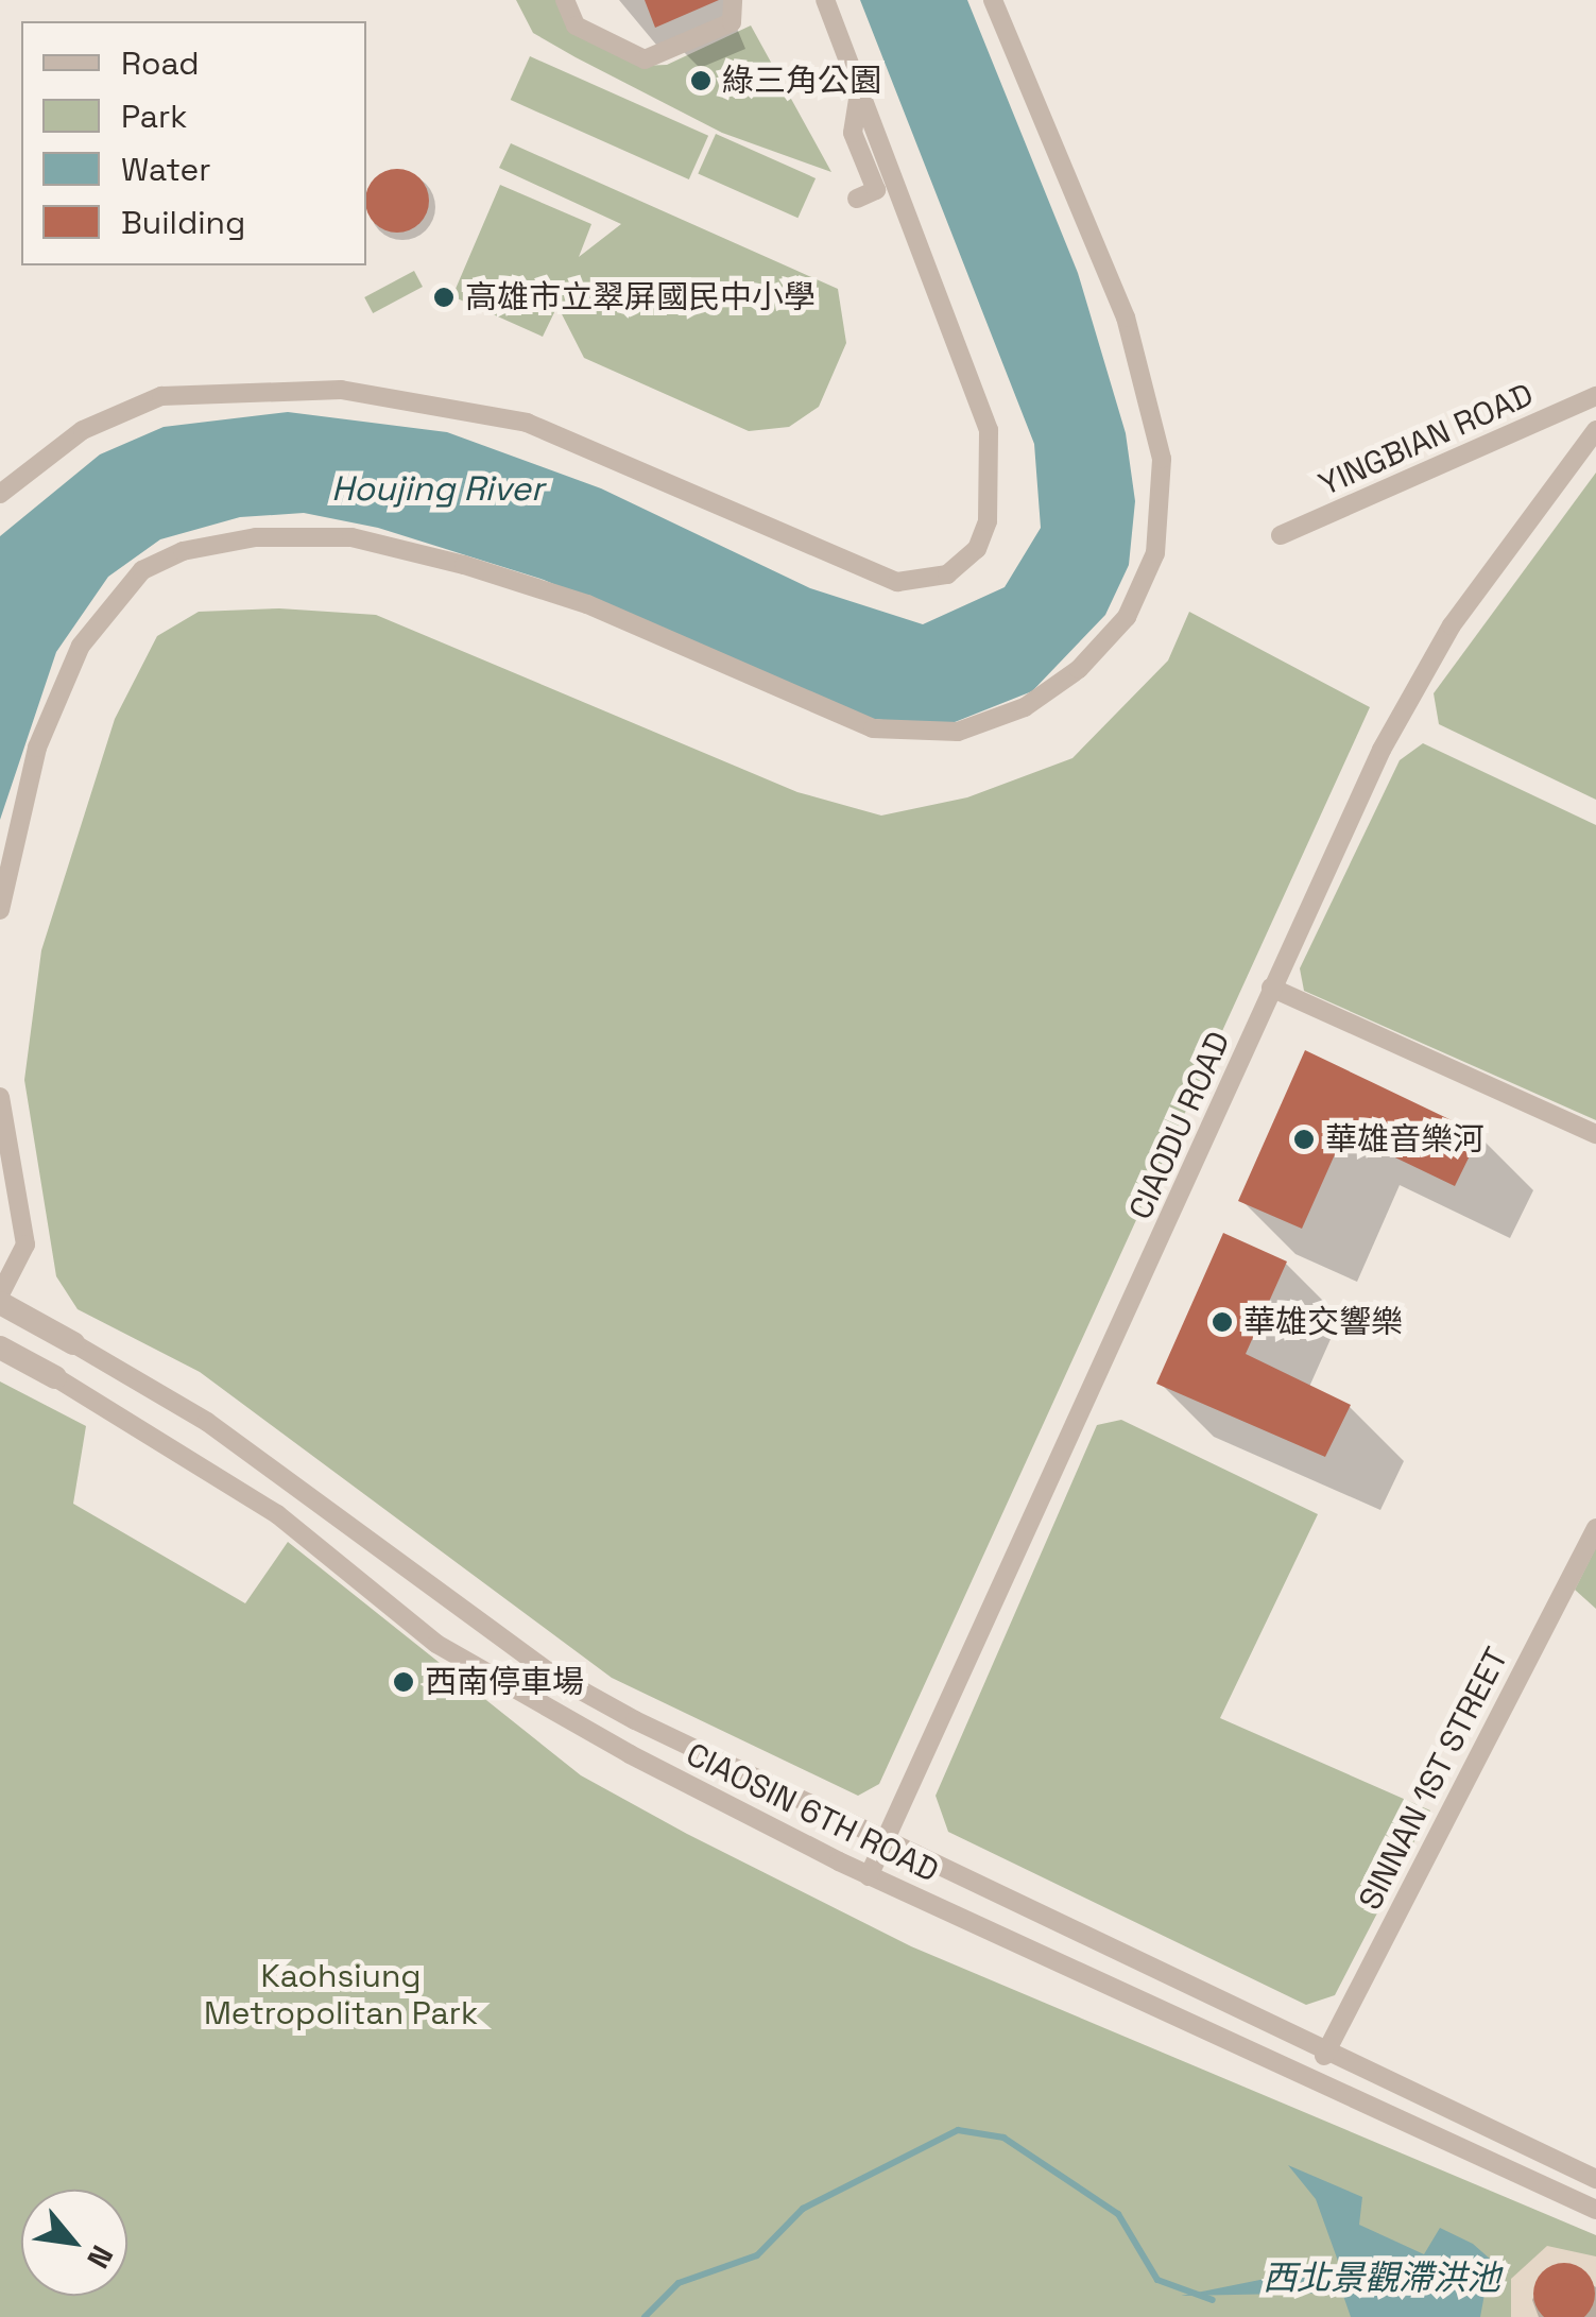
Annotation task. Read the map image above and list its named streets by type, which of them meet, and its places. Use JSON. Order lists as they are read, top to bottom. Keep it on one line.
{"streets":{"street":["YINGBIAN ROAD","CIAODU ROAD","SINNAN 1ST STREET","CIAOSIN 6TH ROAD"]},"crossings":[["CIAODU ROAD","CIAOSIN 6TH ROAD"],["SINNAN 1ST STREET","CIAOSIN 6TH ROAD"]],"water":["Houjing River","西北景觀滯洪池"],"parks":["Kaohsiung Metropolitan Park"],"places":["綠三角公園","高雄市立翠屏國民中小學","華雄音樂河","華雄交響樂","西南停車場"],"legend":["Road","Park","Water","Building"],"north":"bottom right"}
